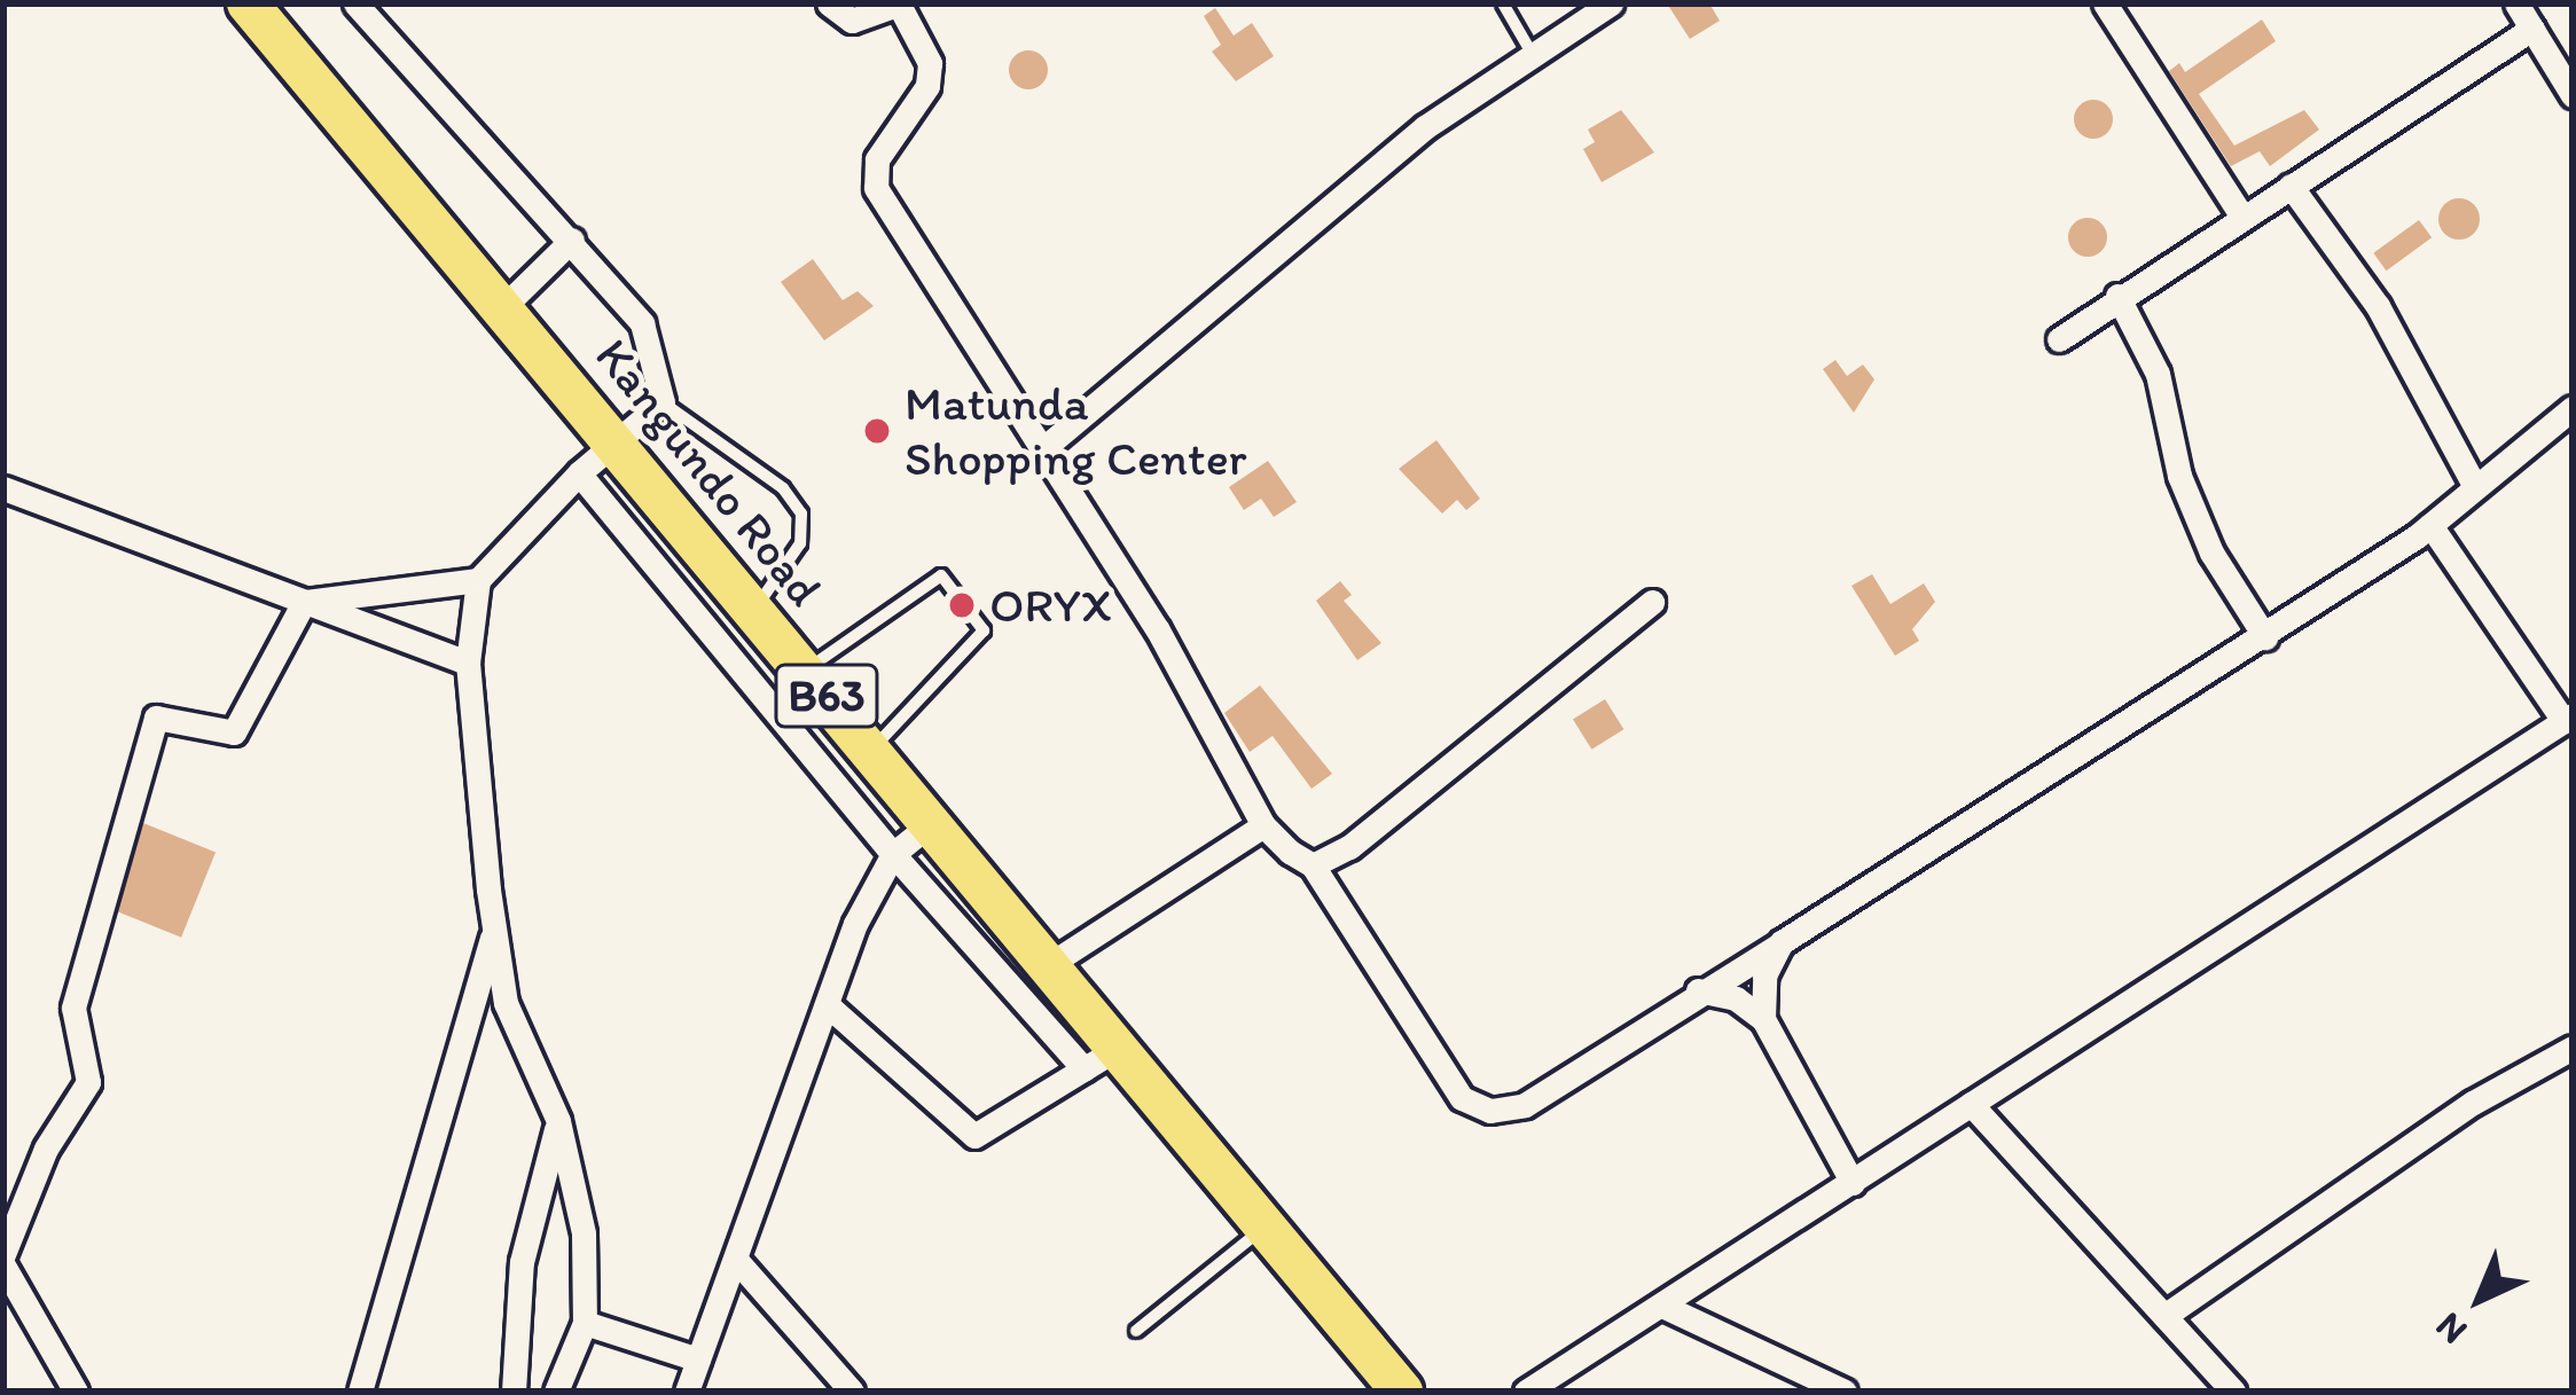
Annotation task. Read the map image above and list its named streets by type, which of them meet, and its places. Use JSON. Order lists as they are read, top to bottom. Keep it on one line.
{"streets":{"highway":["Kangundo Road","B63"]},"places":["Matunda Shopping Center","ORYX"],"north":"bottom left"}
